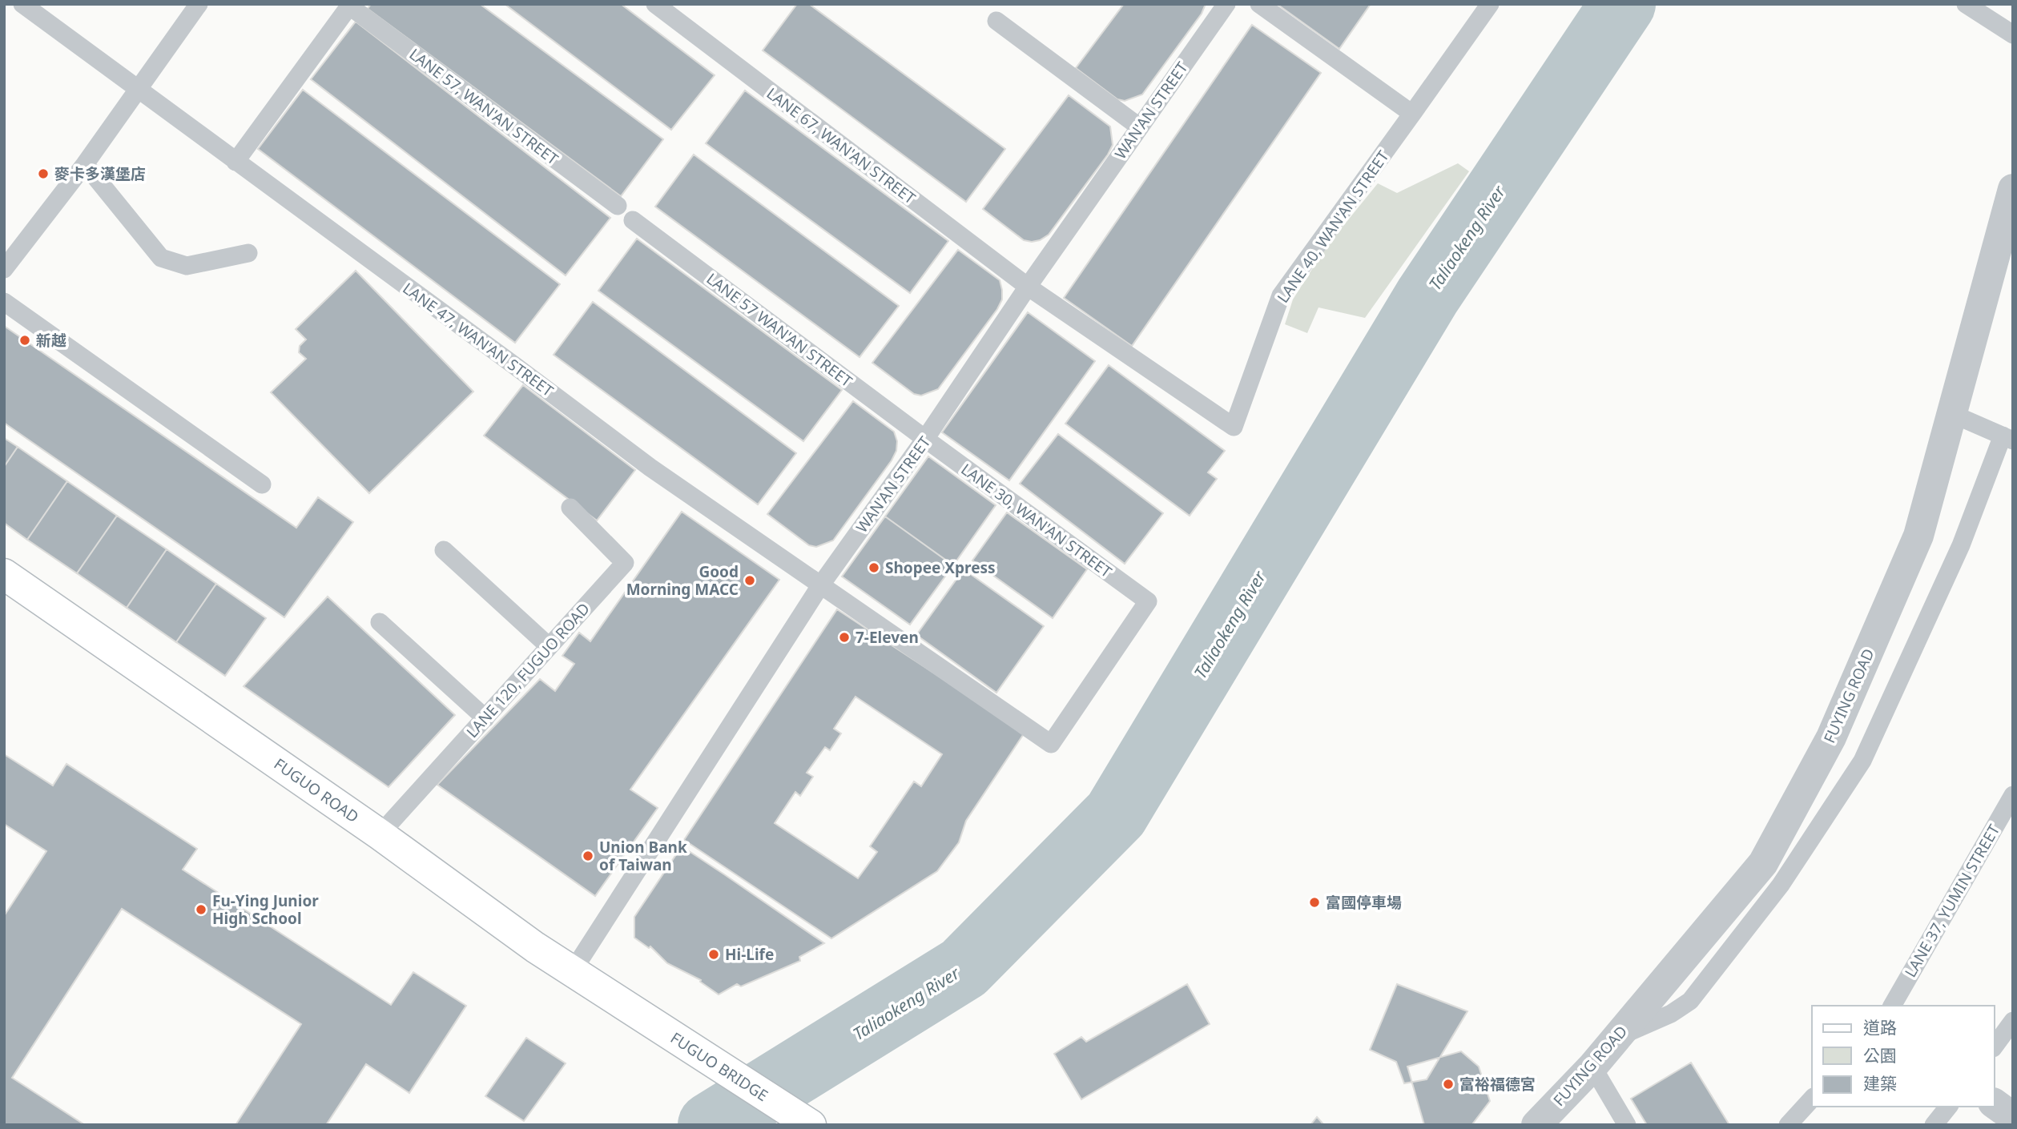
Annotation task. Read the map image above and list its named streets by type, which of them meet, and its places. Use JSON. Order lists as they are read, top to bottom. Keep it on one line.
{"streets":{"street":["FUYING ROAD","FUGUO ROAD","FUGUO BRIDGE"],"lane":["LANE 57, WAN'AN STREET","WAN'AN STREET","LANE 67, WAN'AN STREET","LANE 40, WAN'AN STREET","LANE 57 WAN'AN STREET","LANE 47, WAN'AN STREET","LANE 30, WAN'AN STREET","LANE 120, FUGUO ROAD","LANE 37, YUMIN STREET"]},"crossings":[["WAN'AN STREET","LANE 67, WAN'AN STREET"],["WAN'AN STREET","LANE 40, WAN'AN STREET"],["WAN'AN STREET","LANE 57 WAN'AN STREET"],["WAN'AN STREET","LANE 47, WAN'AN STREET"],["WAN'AN STREET","LANE 30, WAN'AN STREET"],["WAN'AN STREET","FUGUO ROAD"],["LANE 67, WAN'AN STREET","LANE 40, WAN'AN STREET"],["LANE 57 WAN'AN STREET","LANE 30, WAN'AN STREET"],["LANE 47, WAN'AN STREET","LANE 30, WAN'AN STREET"],["LANE 120, FUGUO ROAD","FUGUO ROAD"],["FUGUO ROAD","FUGUO BRIDGE"]],"water":["Taliaokeng River"],"places":["麥卡多漢堡店","新越","Shopee Xpress","Good Morning MACC","7-Eleven","Union Bank of Taiwan","富國停車場","Fu-Ying Junior High School","Hi-Life","富裕福德宮"],"legend":["道路","公園","建築"]}
